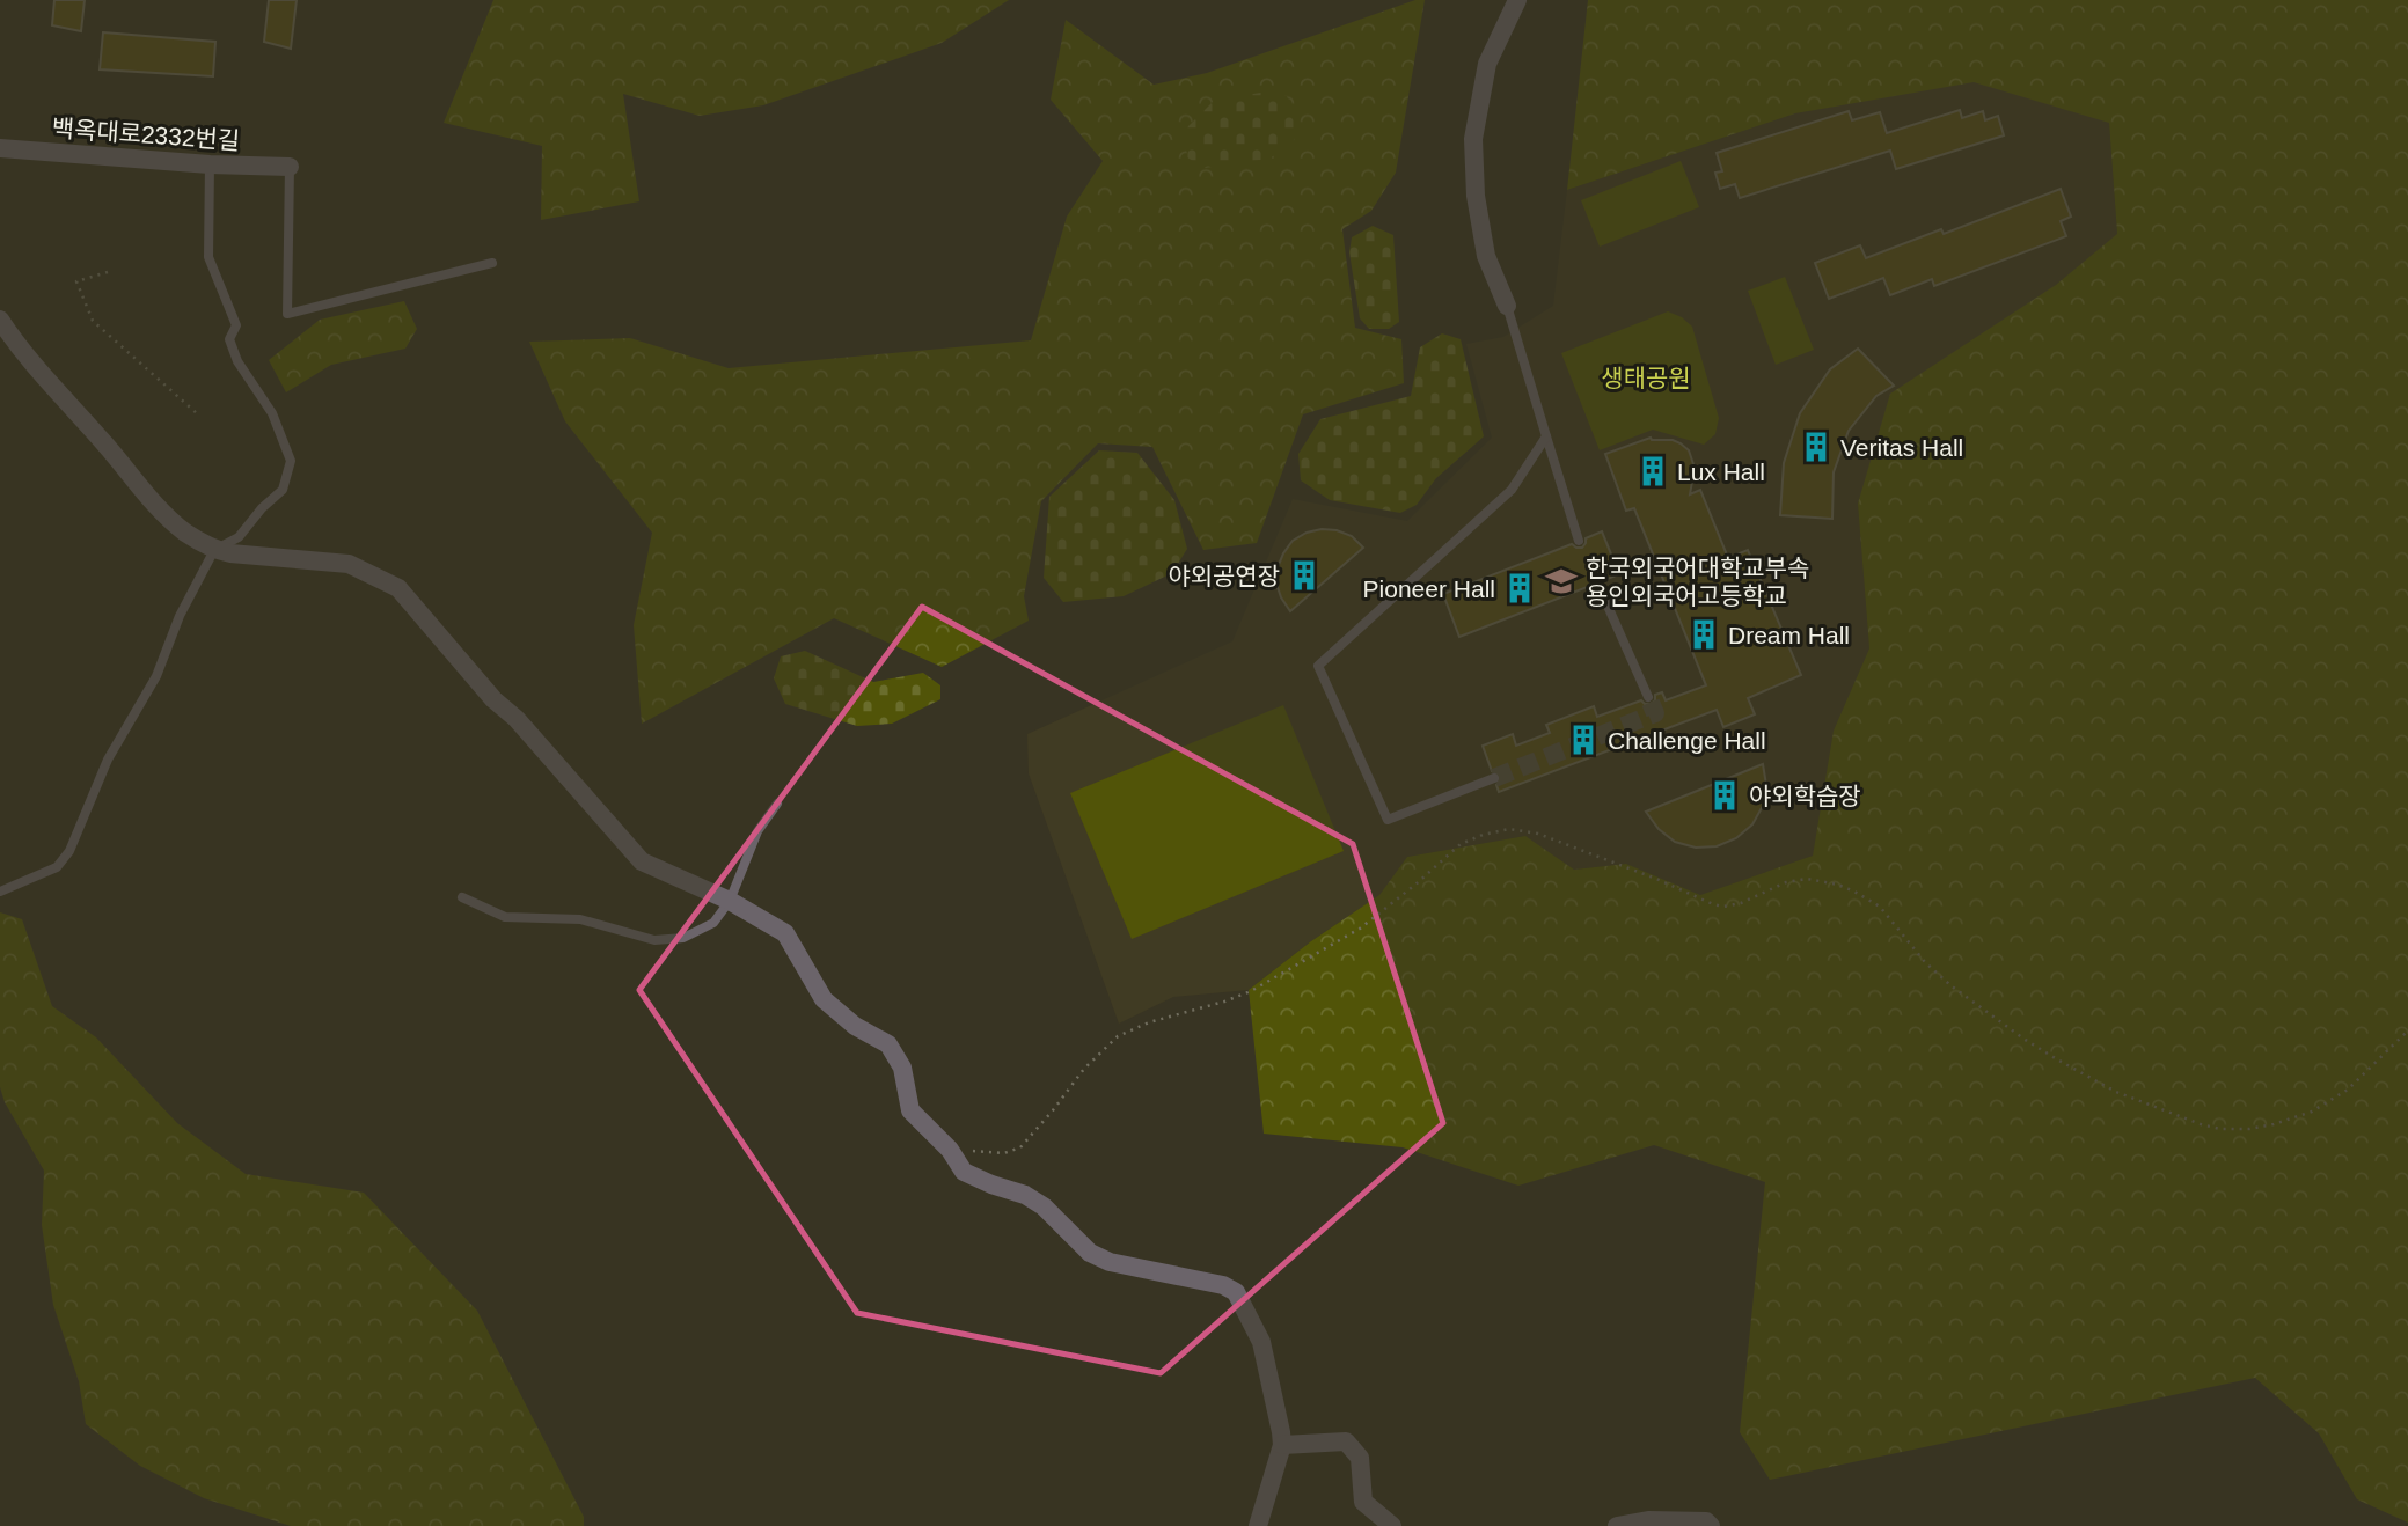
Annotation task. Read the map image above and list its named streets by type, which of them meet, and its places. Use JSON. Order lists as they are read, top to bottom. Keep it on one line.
{"streets":{"street":["백옥대로2332번길"]},"parks":["생태공원"],"places":{"building":["Veritas Hall","Lux Hall","야외공연장","Pioneer Hall","Dream Hall","Challenge Hall","야외학습장"],"school or university":["한국외국어대학교부속 용인외국어고등학교"]}}
